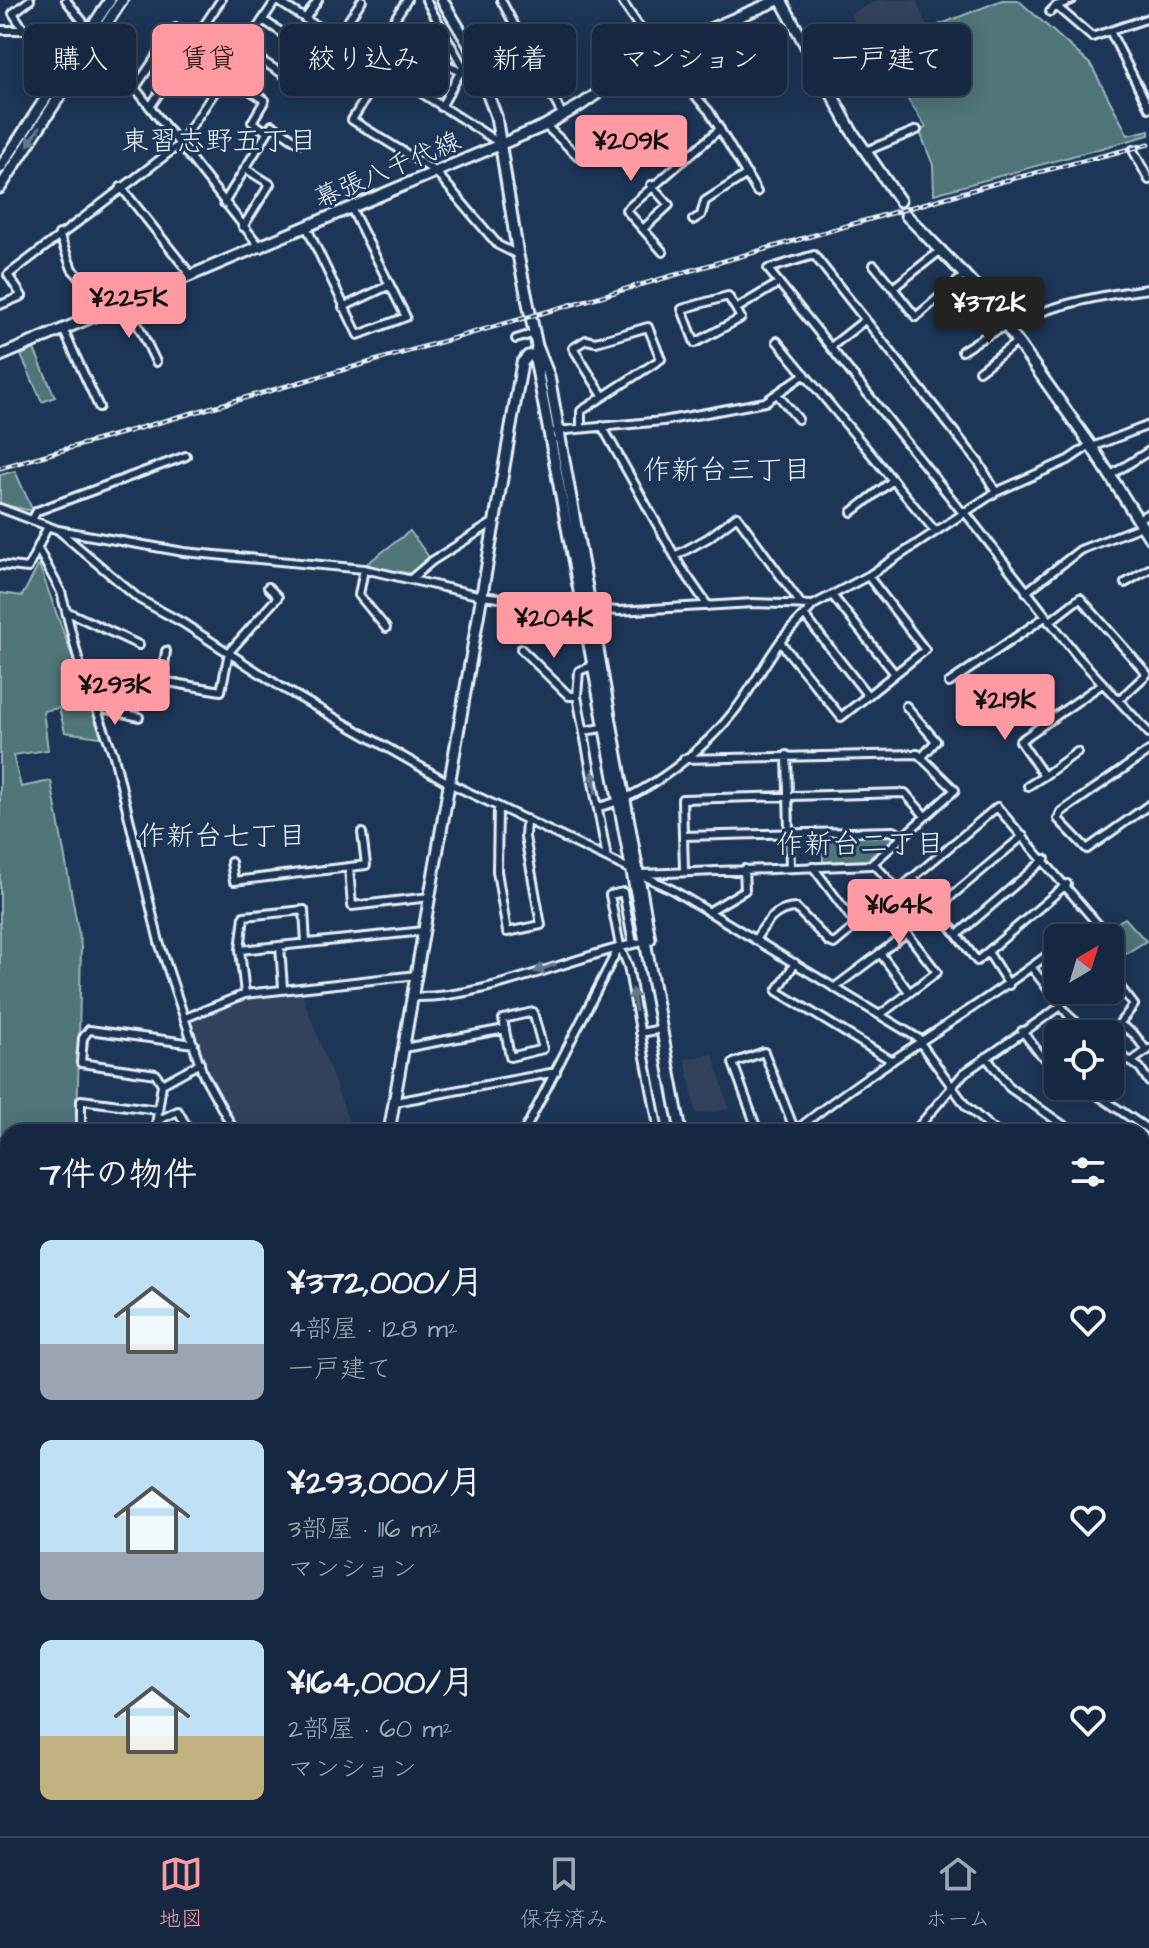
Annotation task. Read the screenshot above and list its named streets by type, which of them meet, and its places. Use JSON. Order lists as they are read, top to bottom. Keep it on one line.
{"streets":{"street":["幕張八千代線"]},"districts":["東習志野五丁目","作新台三丁目","作新台七丁目","作新台二丁目"],"north":"top right","page":{"chip":["購入","賃貸","絞り込み","新着","マンション","一戸建て"],"price":["¥209K","¥225K","¥372K","¥204K","¥293K","¥219K","¥164K"],"heading":"7件の物件","list":[{"name":"¥372,000/月","note":"4部屋 · 128 m² · 一戸建て"},{"name":"¥293,000/月","note":"3部屋 · 116 m² · マンション"},{"name":"¥164,000/月","note":"2部屋 · 60 m² · マンション"}],"tabs":["地図","保存済み","ホーム"]}}
